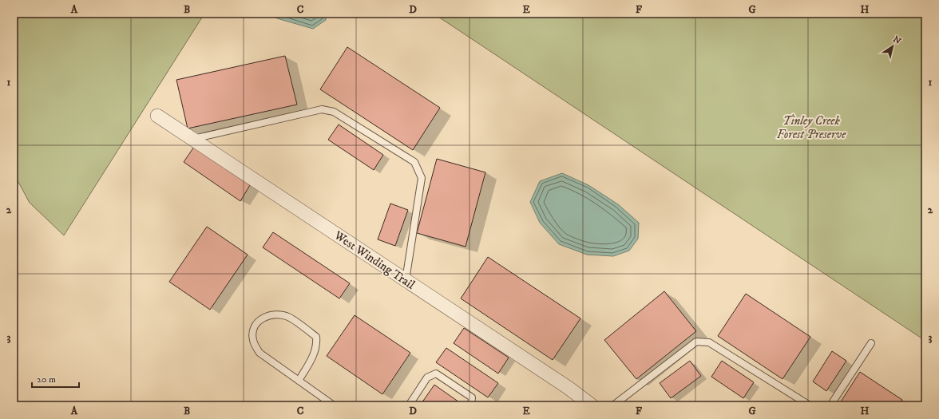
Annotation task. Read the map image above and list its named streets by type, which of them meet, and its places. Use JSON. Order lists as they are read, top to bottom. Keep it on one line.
{"streets":{"street":["West Winding Trail"]},"parks":["Tinley Creek Forest Preserve"],"scale_bar":"20 m","north":"top right","grid":{"columns":["A","B","C","D","E","F","G","H"],"rows":["1","2","3"]}}
